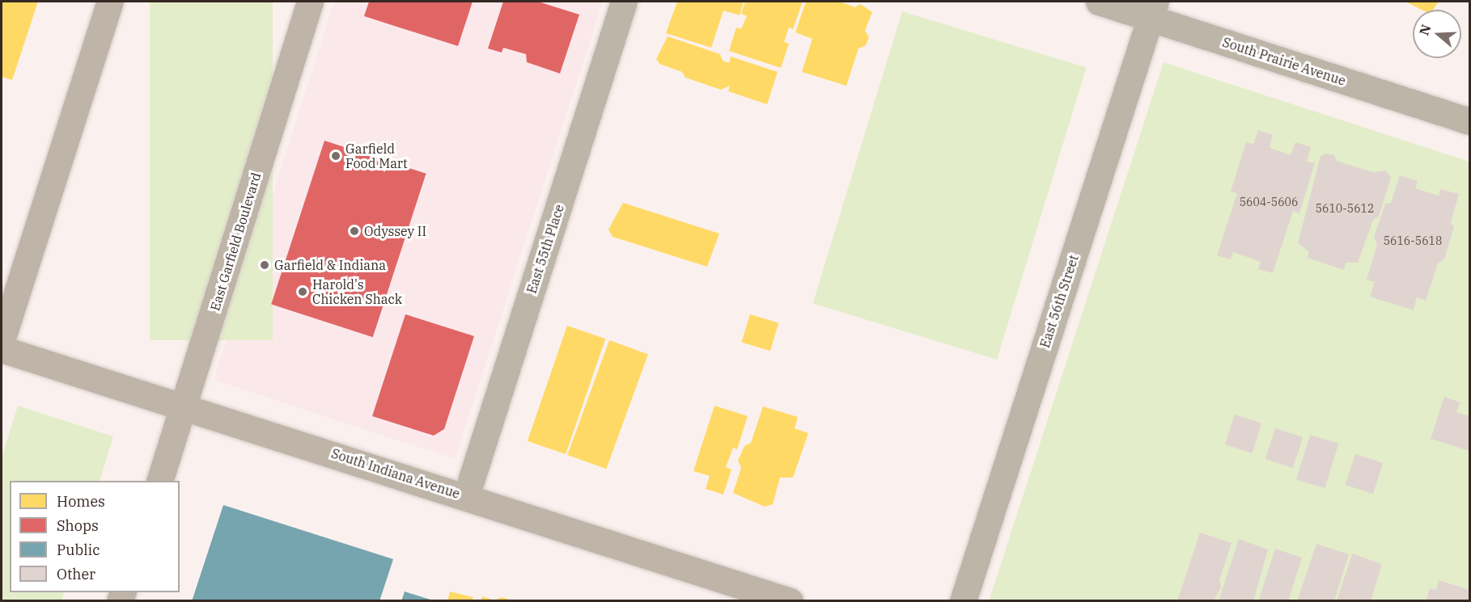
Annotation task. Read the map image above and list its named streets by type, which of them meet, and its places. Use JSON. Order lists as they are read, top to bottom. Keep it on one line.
{"streets":{"street":["South Prairie Avenue","East Garfield Boulevard","East 55th Place","East 56th Street","South Indiana Avenue"]},"crossings":[["South Prairie Avenue","East 56th Street"],["East Garfield Boulevard","South Indiana Avenue"],["East 55th Place","South Indiana Avenue"]],"places":["Garfield Food Mart","Odyssey II","Garfield & Indiana","Harold's Chicken Shack"],"house_numbers":["5604-5606","5610-5612","5616-5618"],"legend":["Homes","Shops","Public","Other"],"north":"left"}
